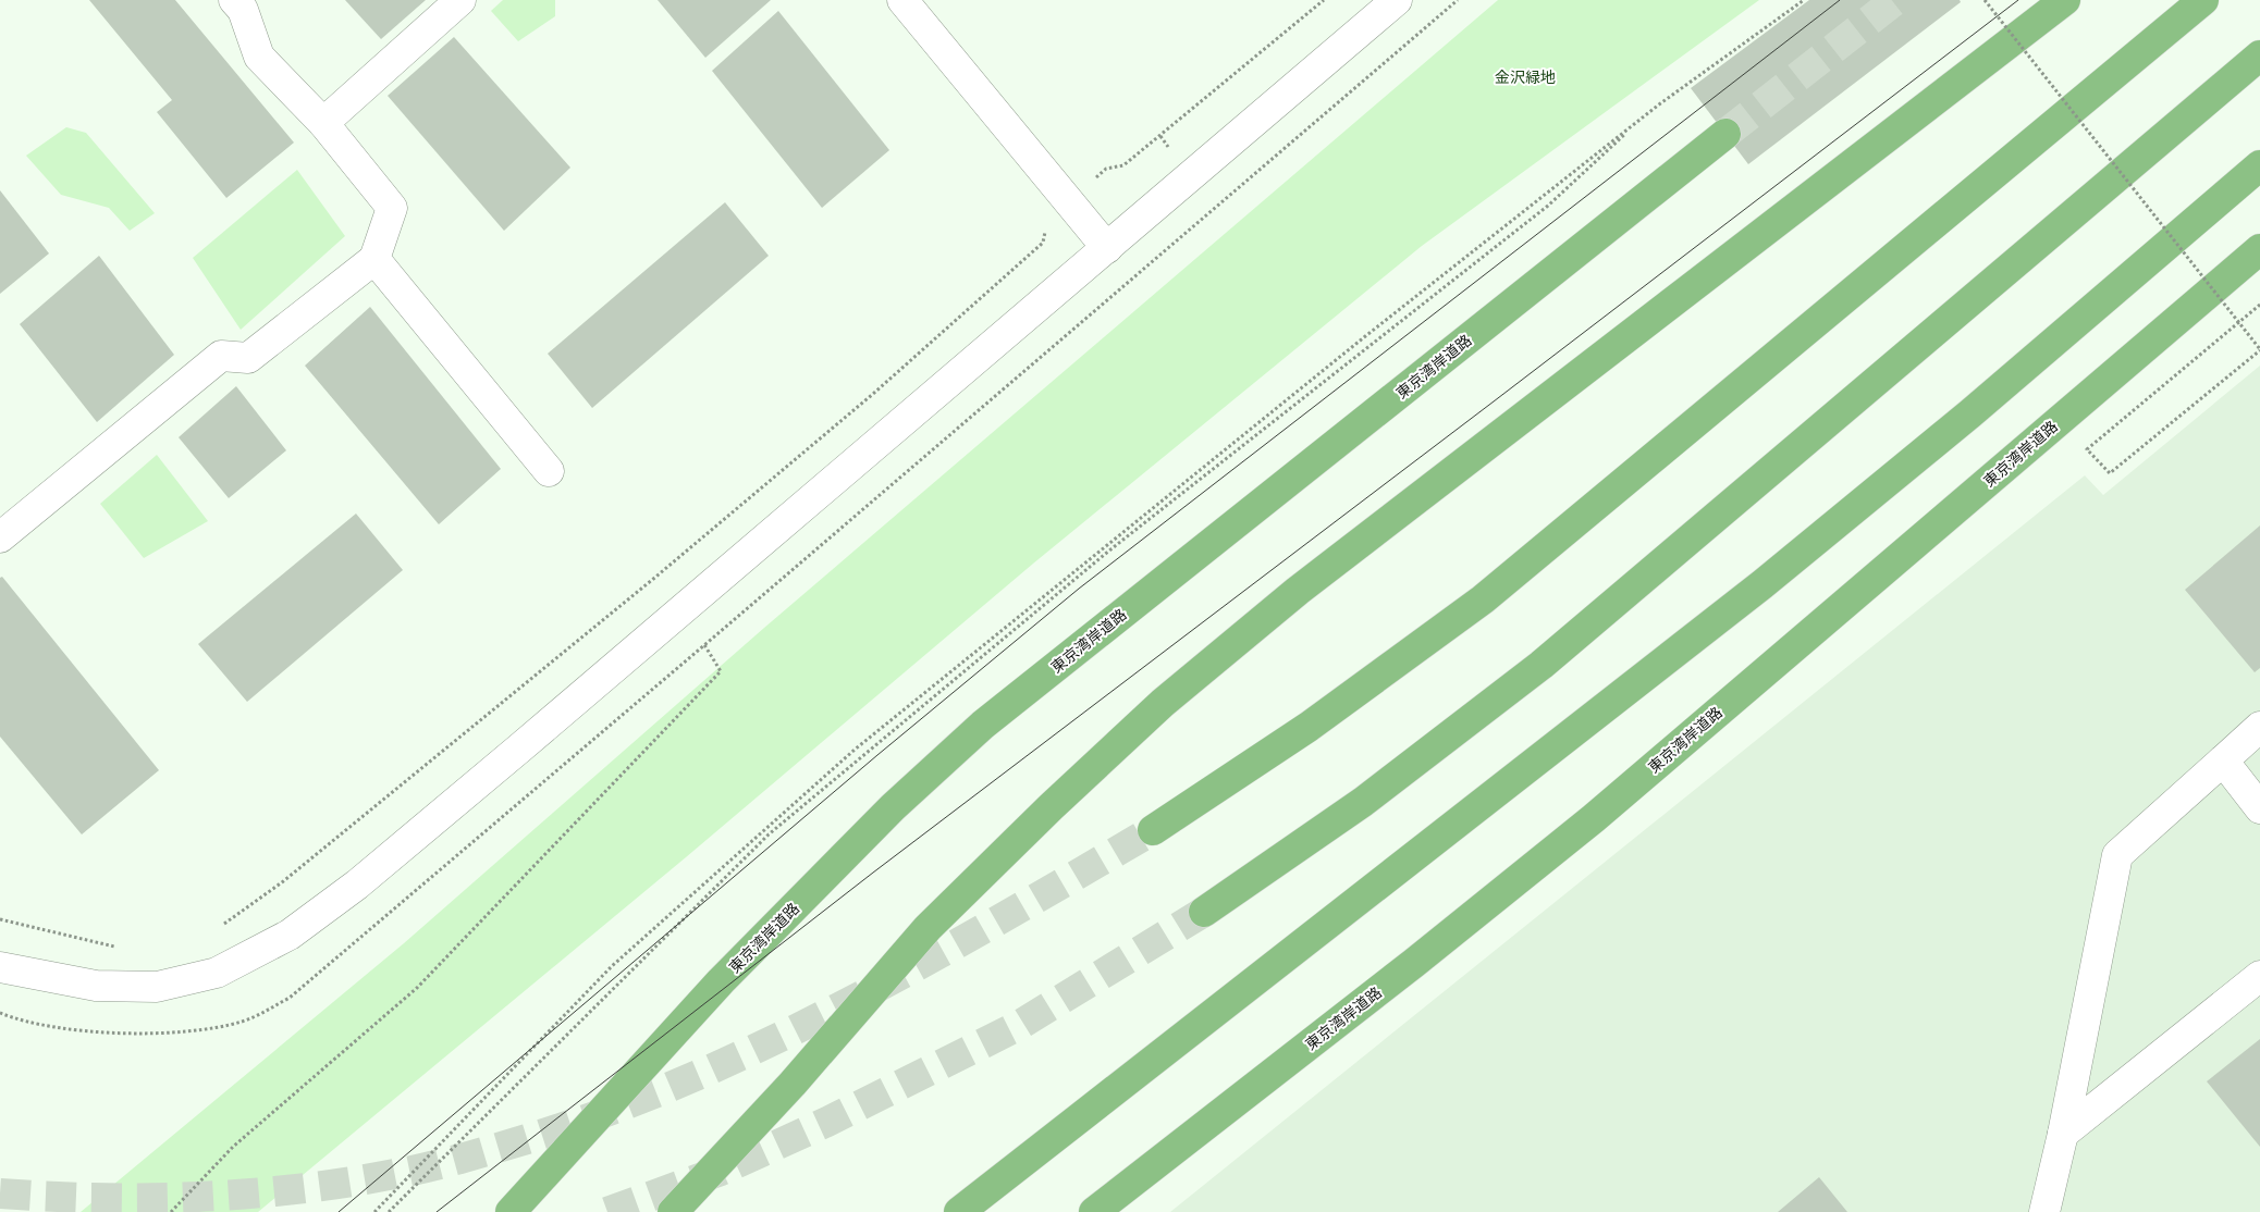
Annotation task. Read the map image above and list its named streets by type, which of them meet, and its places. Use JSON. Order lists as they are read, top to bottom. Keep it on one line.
{"streets":{"highway":["東京湾岸道路"]},"parks":["金沢緑地"]}
